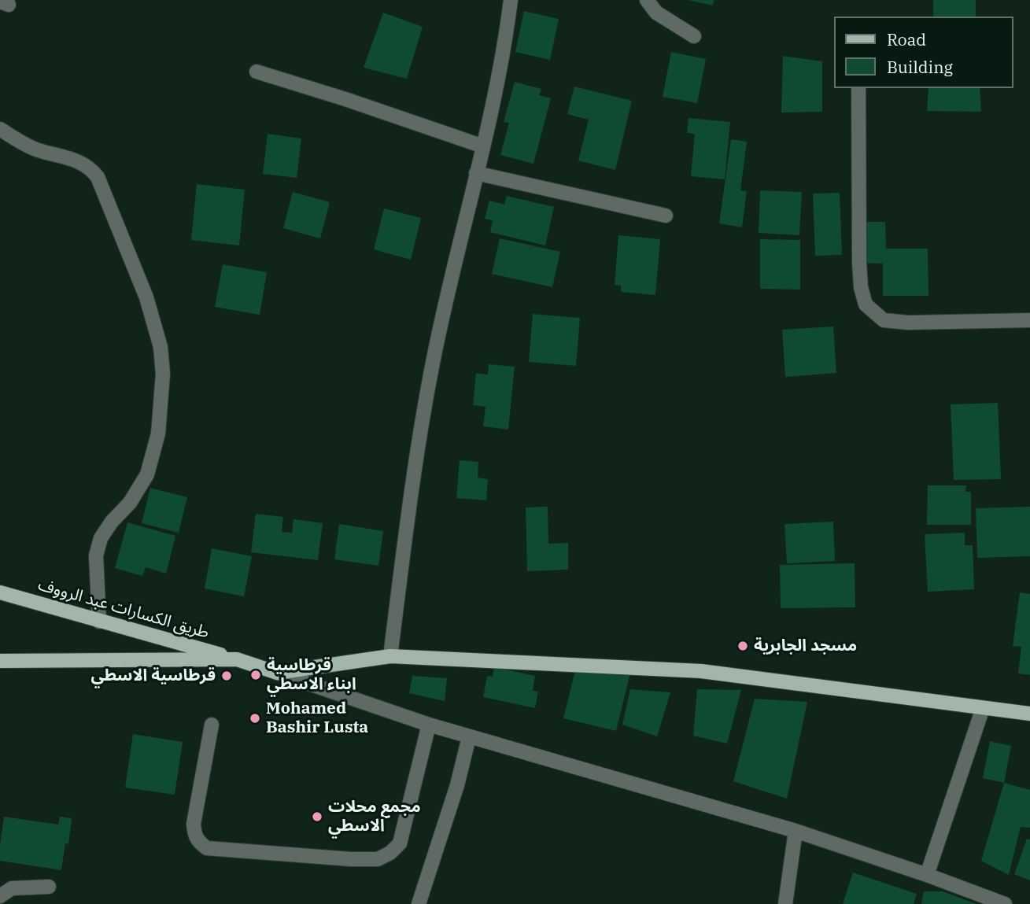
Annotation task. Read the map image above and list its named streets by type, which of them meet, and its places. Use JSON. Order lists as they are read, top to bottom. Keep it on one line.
{"streets":{"main road":["طريق الكسارات عبد الرووف"]},"places":["مسجد الجابرية","قرطاسية ابناء الاسطي","قرطاسية الاسطي","Mohamed Bashir Lusta","مجمع محلات الاسطي"],"legend":["Road","Building"]}
